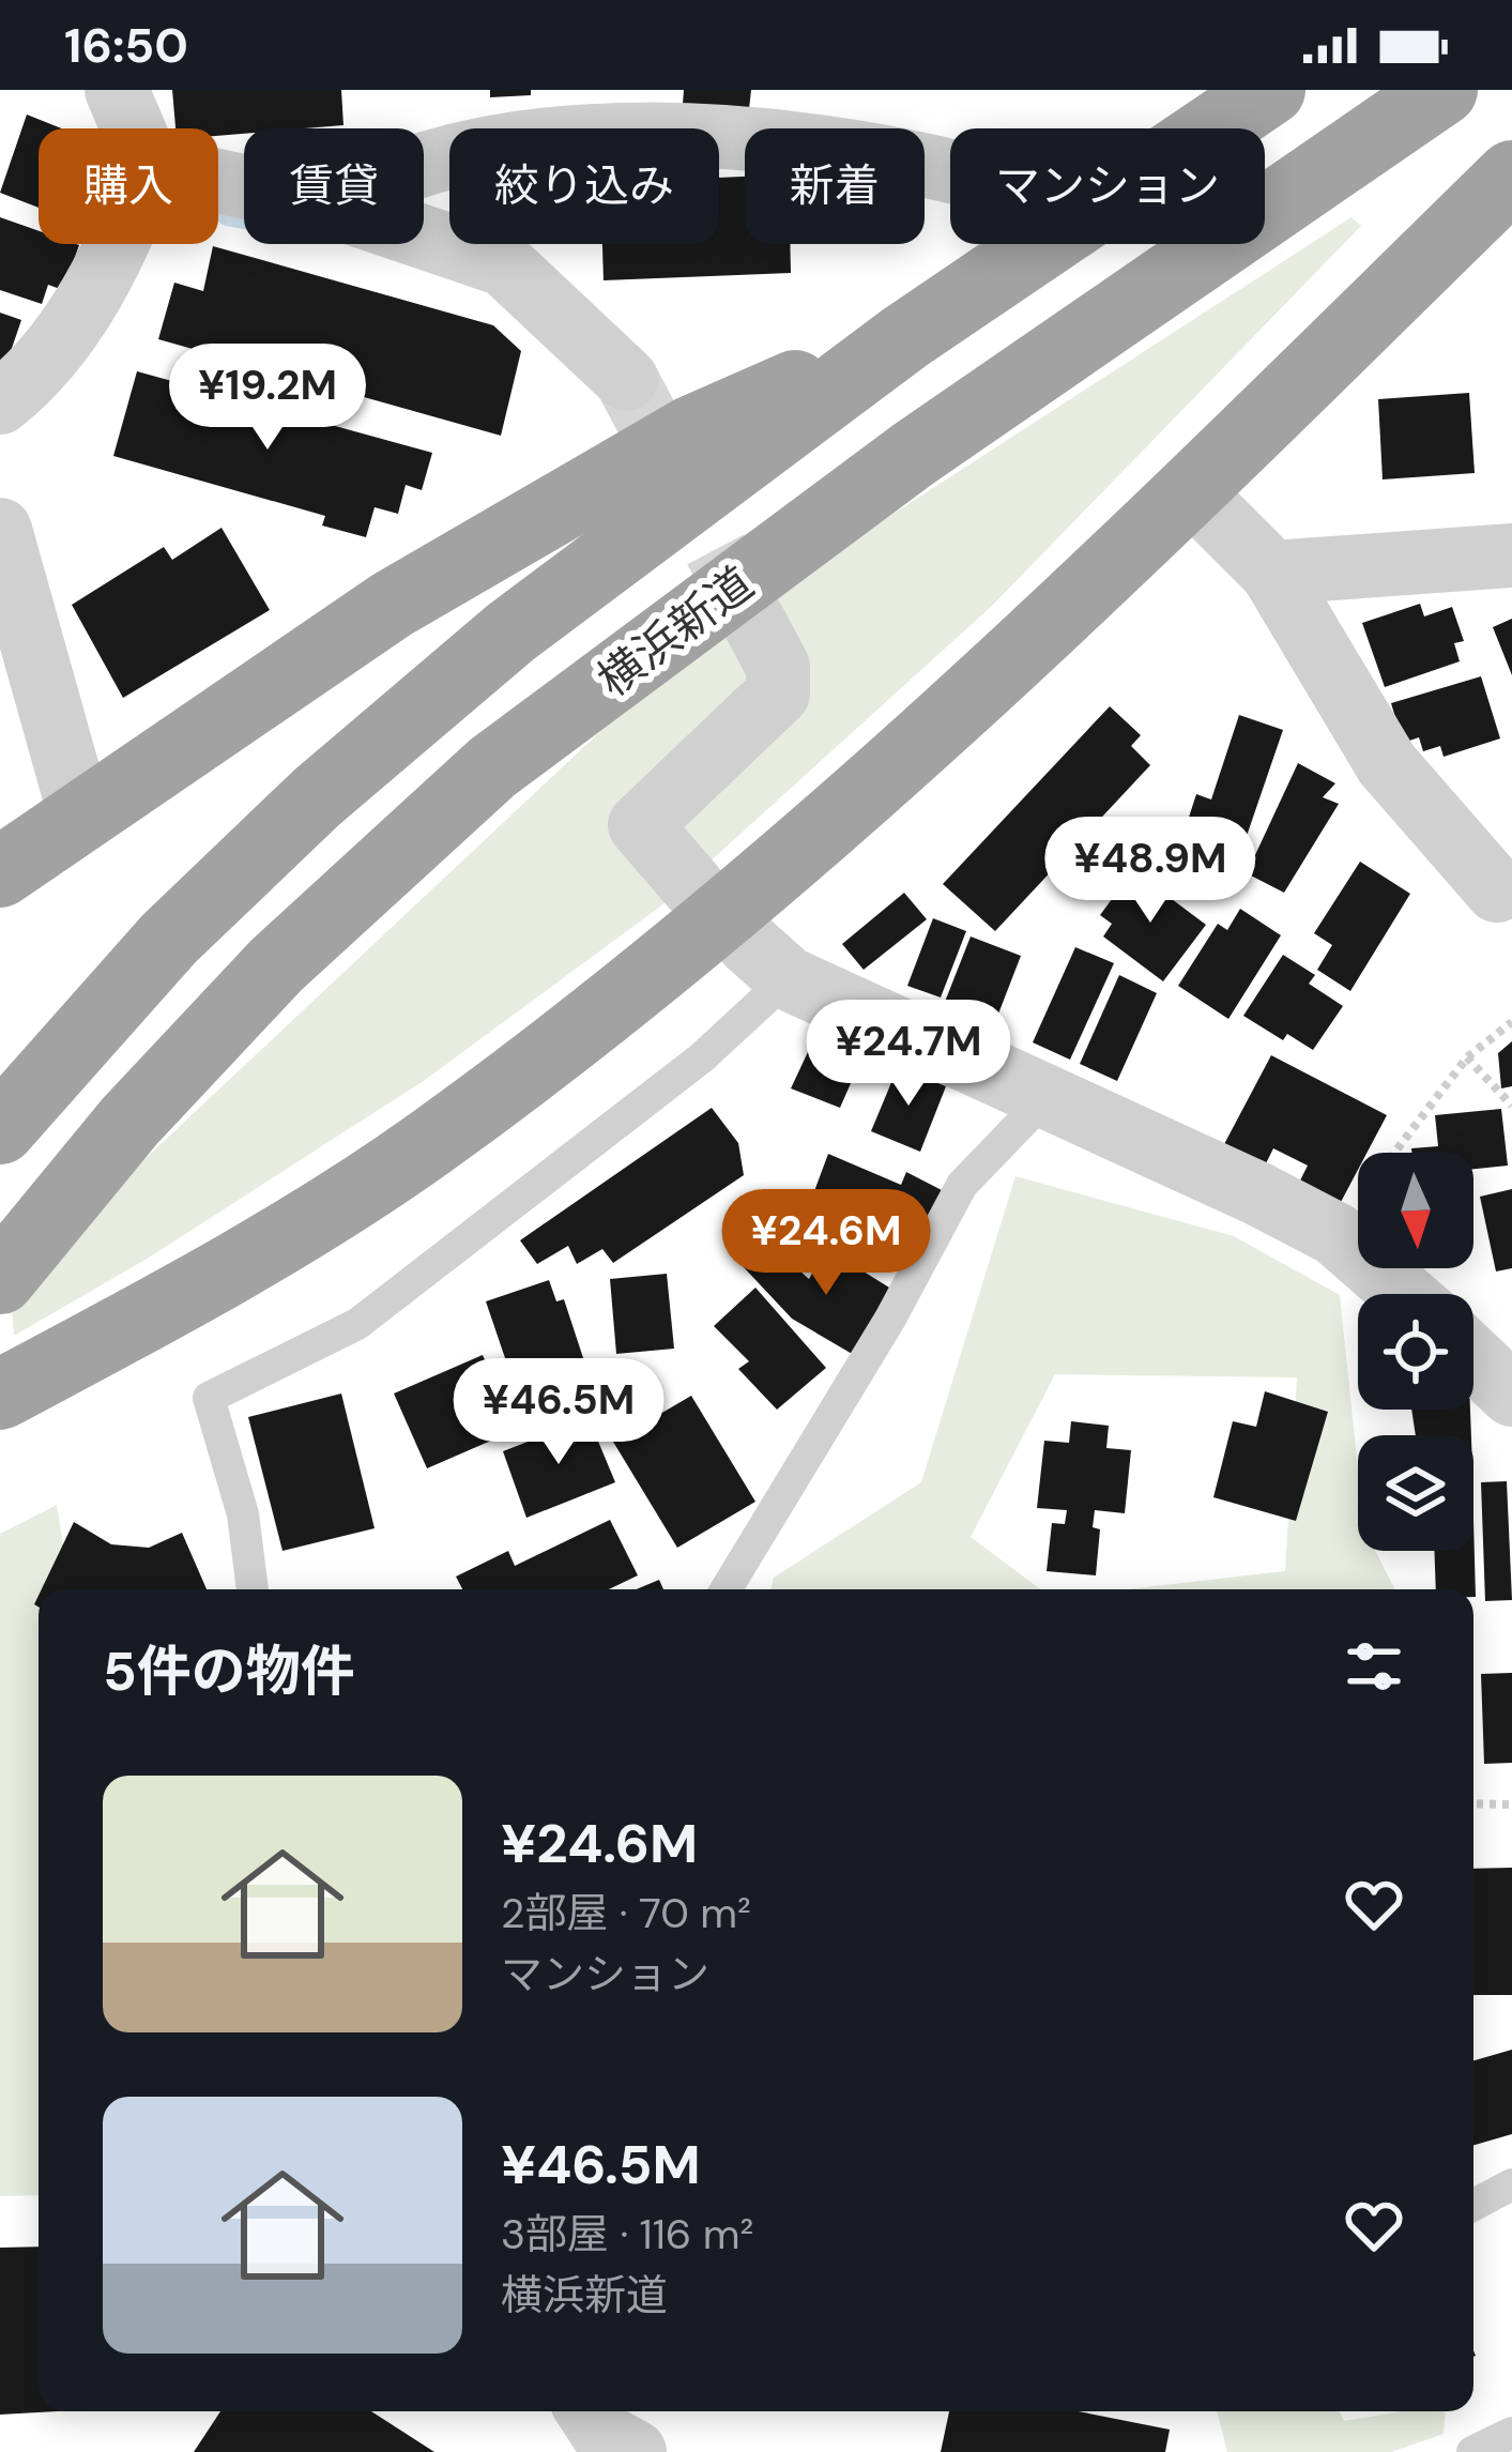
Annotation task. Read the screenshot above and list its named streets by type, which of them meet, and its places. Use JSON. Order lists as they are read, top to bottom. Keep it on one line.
{"streets":{"highway":["横浜新道"]},"north":"bottom","page":{"status":"16:50","chip":["購入","賃貸","絞り込み","新着","マンション"],"price":["¥19.2M","¥48.9M","¥24.7M","¥24.6M","¥46.5M"],"heading":"5件の物件","list":[{"name":"¥24.6M","note":"2部屋 · 70 m² · マンション"},{"name":"¥46.5M","note":"3部屋 · 116 m² · 横浜新道"}]}}
